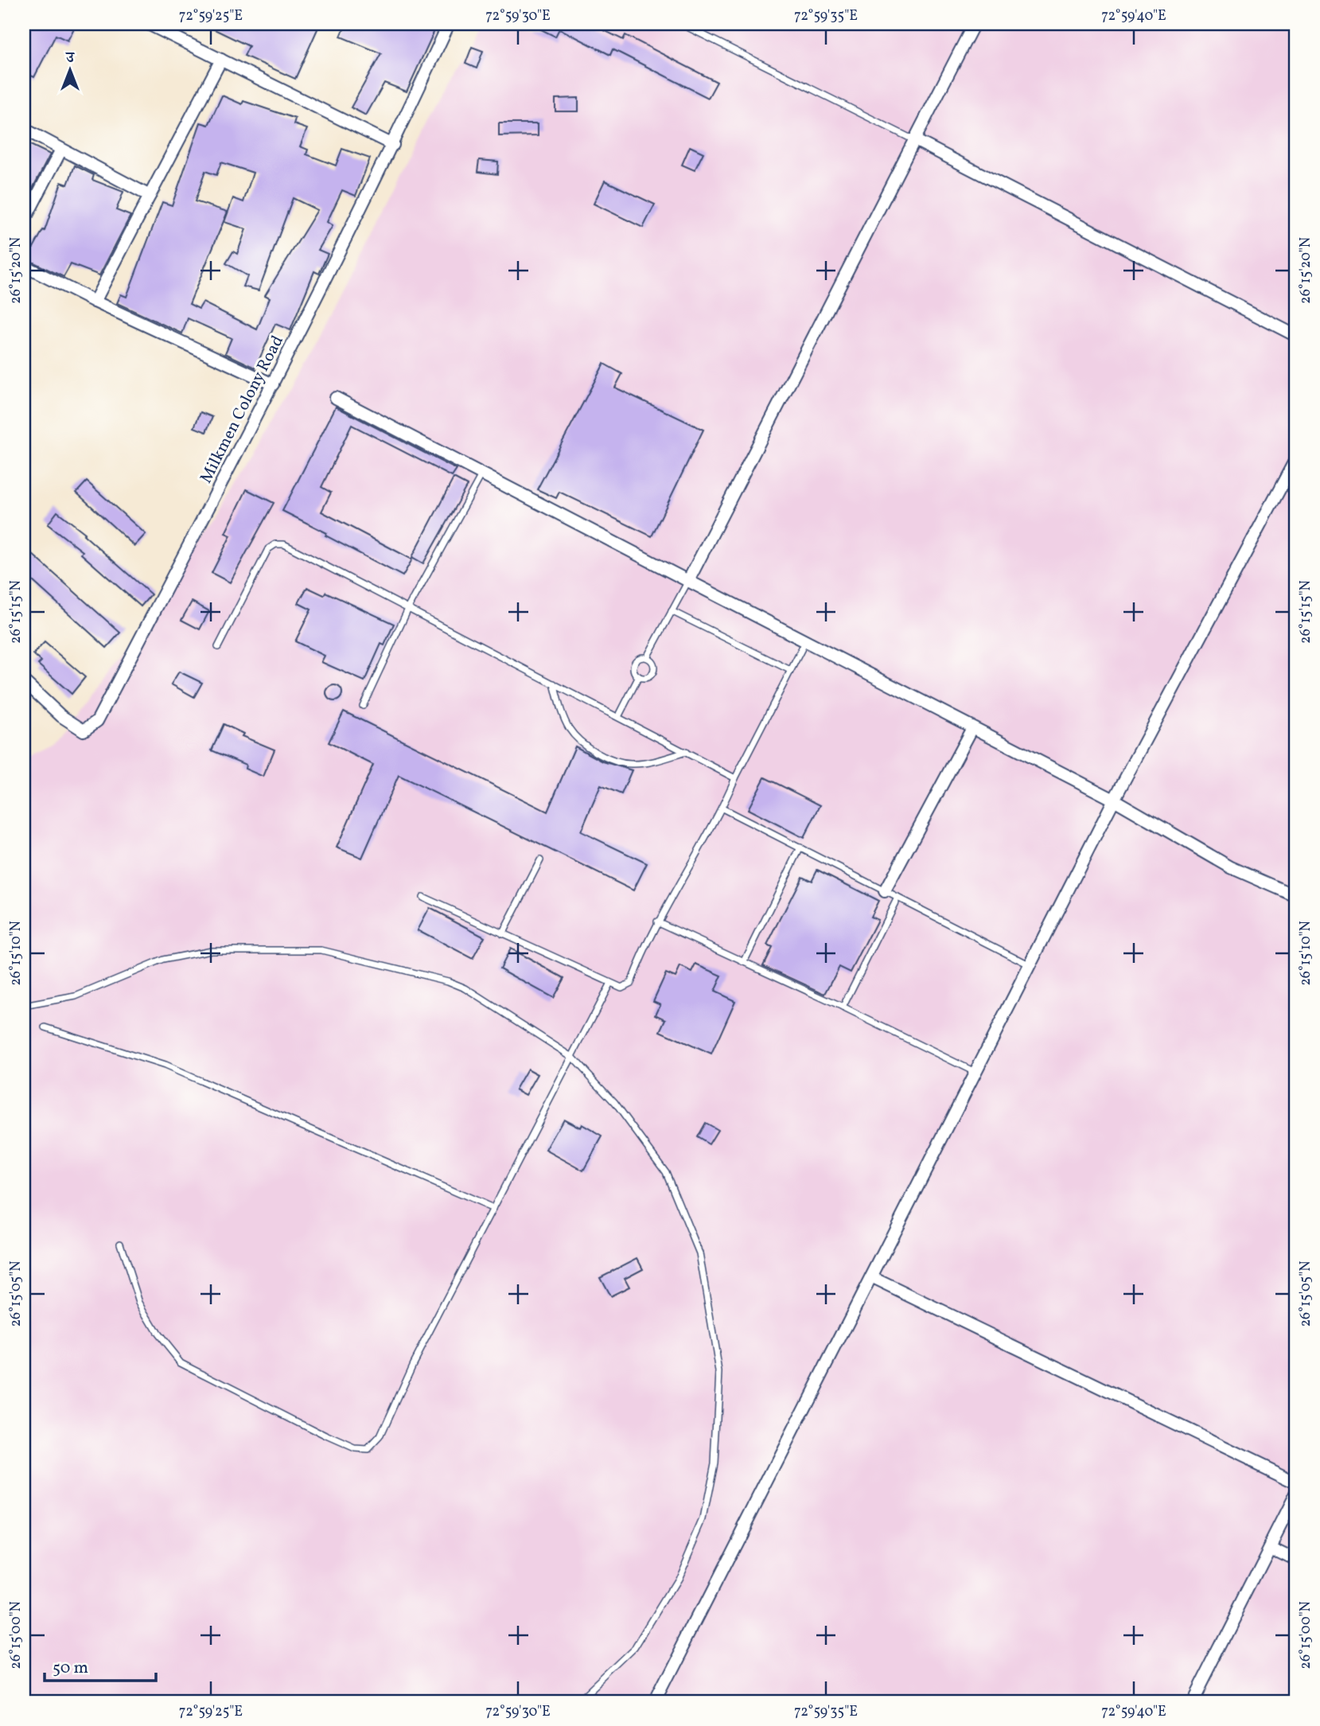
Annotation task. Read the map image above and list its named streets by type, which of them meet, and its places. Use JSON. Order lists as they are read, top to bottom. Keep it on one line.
{"streets":{"street":["Milkmen Colony Road"]},"scale_bar":"50 m","north":"top","coordinates":["72°59'25\"E","72°59'30\"E","72°59'35\"E","72°59'40\"E","26°15'20\"N","26°15'15\"N","26°15'10\"N","26°15'05\"N","26°15'00\"N"]}
